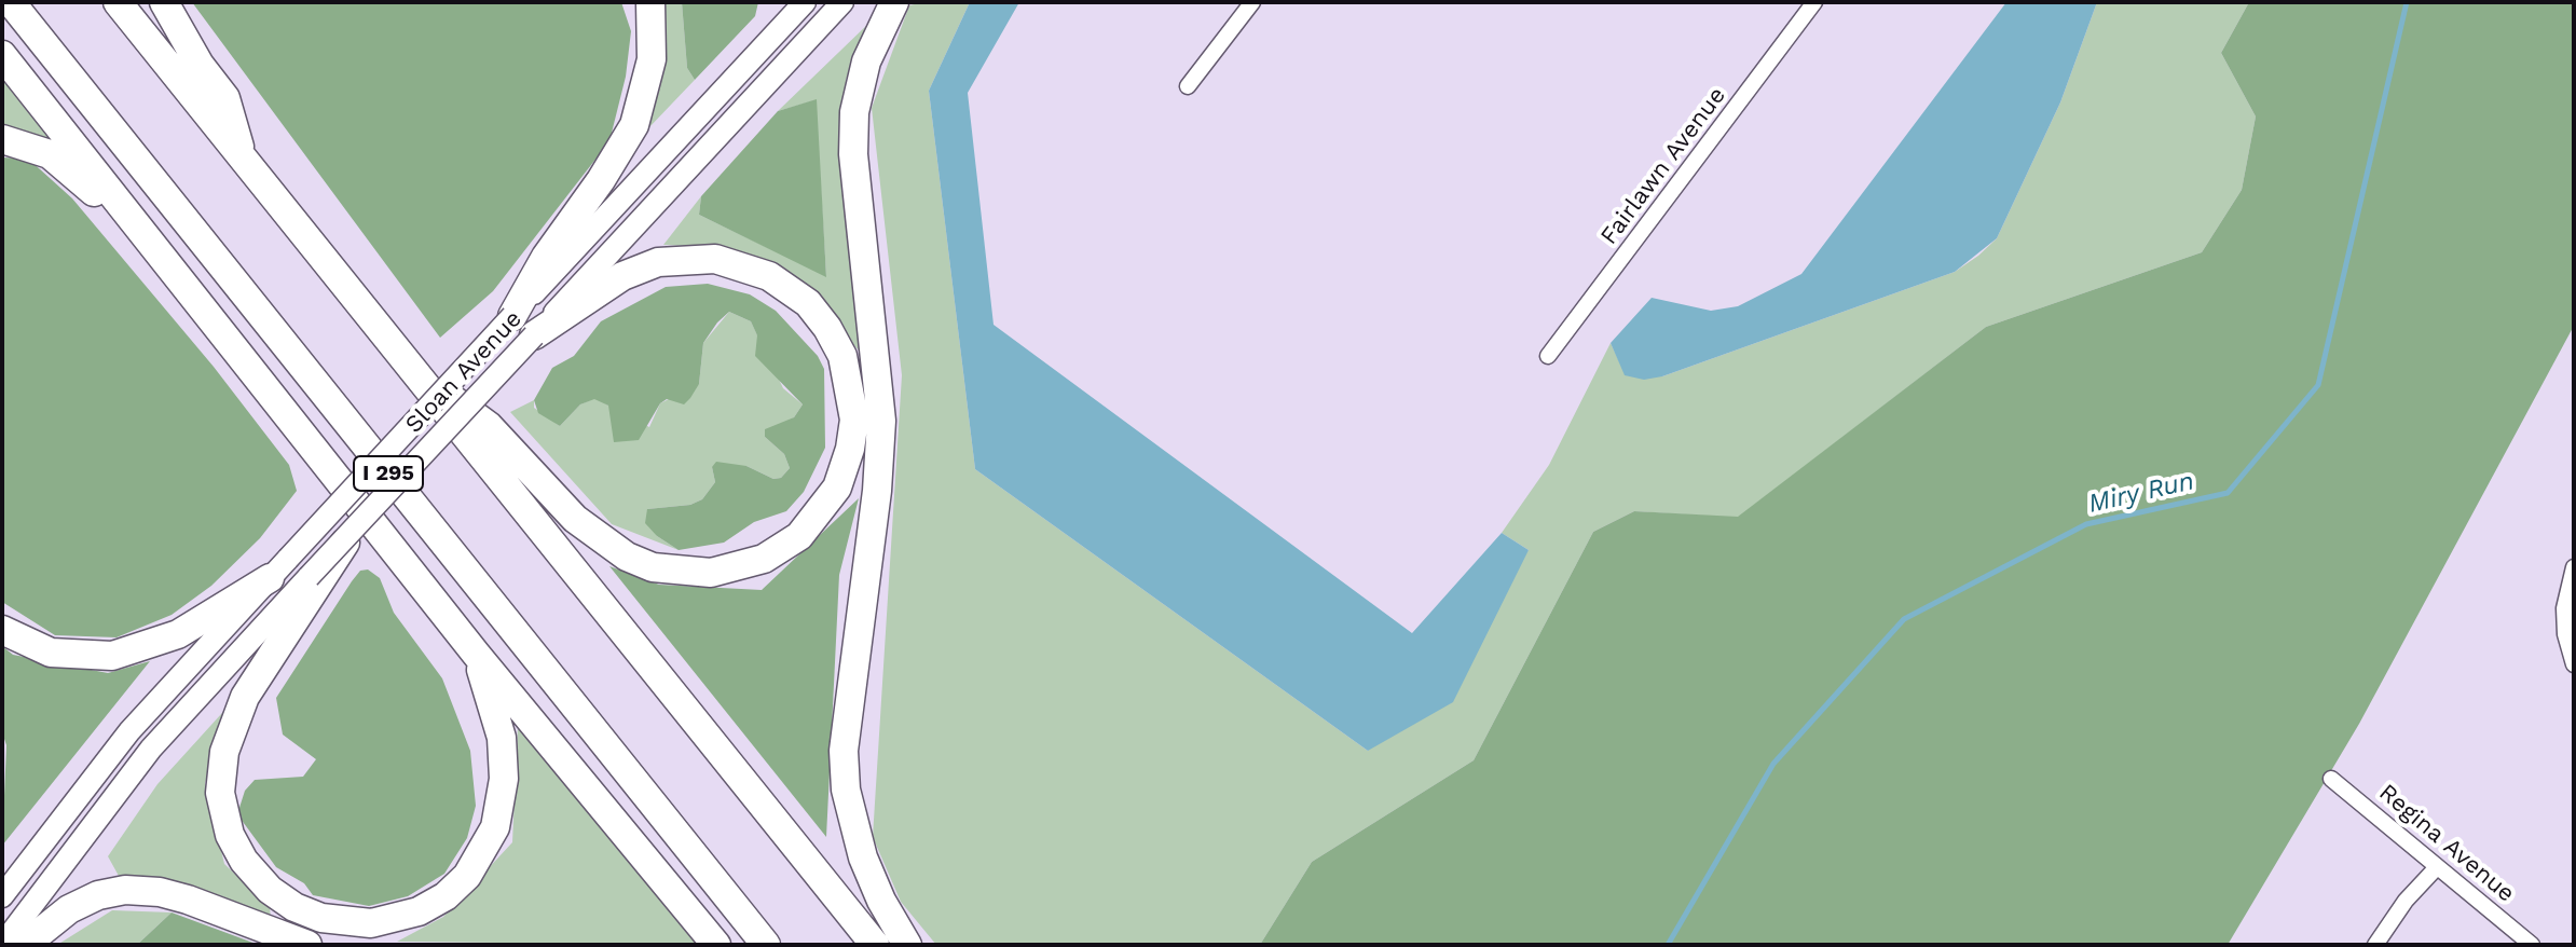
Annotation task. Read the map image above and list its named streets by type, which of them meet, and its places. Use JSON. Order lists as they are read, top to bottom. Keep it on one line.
{"streets":{"highway":["I 295"],"main road":["Sloan Avenue"],"street":["Fairlawn Avenue","Regina Avenue"]},"water":["Miry Run"]}
